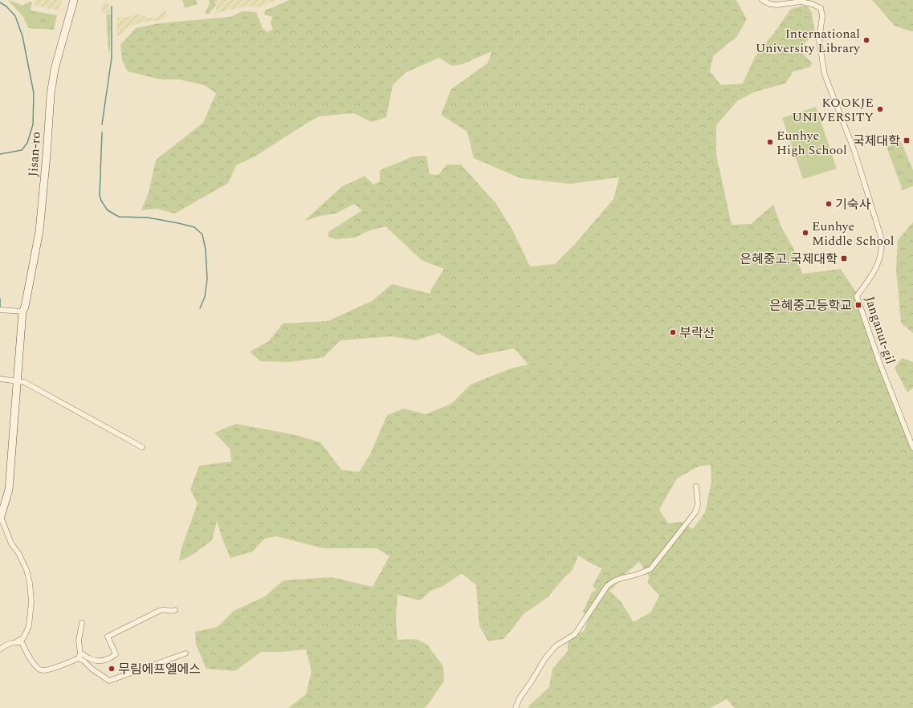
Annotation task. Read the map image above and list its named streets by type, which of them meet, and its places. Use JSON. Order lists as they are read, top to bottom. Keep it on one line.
{"streets":{"main road":["Jisan-ro"],"street":["Janganut-gil"]},"places":{"other":["International University Library","KOOKJE UNIVERSITY","Eunhye High School","기숙사","Eunhye Middle School","부락산","무림에프엘에스"],"transit":["국제대학","은혜중고.국제대학","은혜중고등학교"]}}
